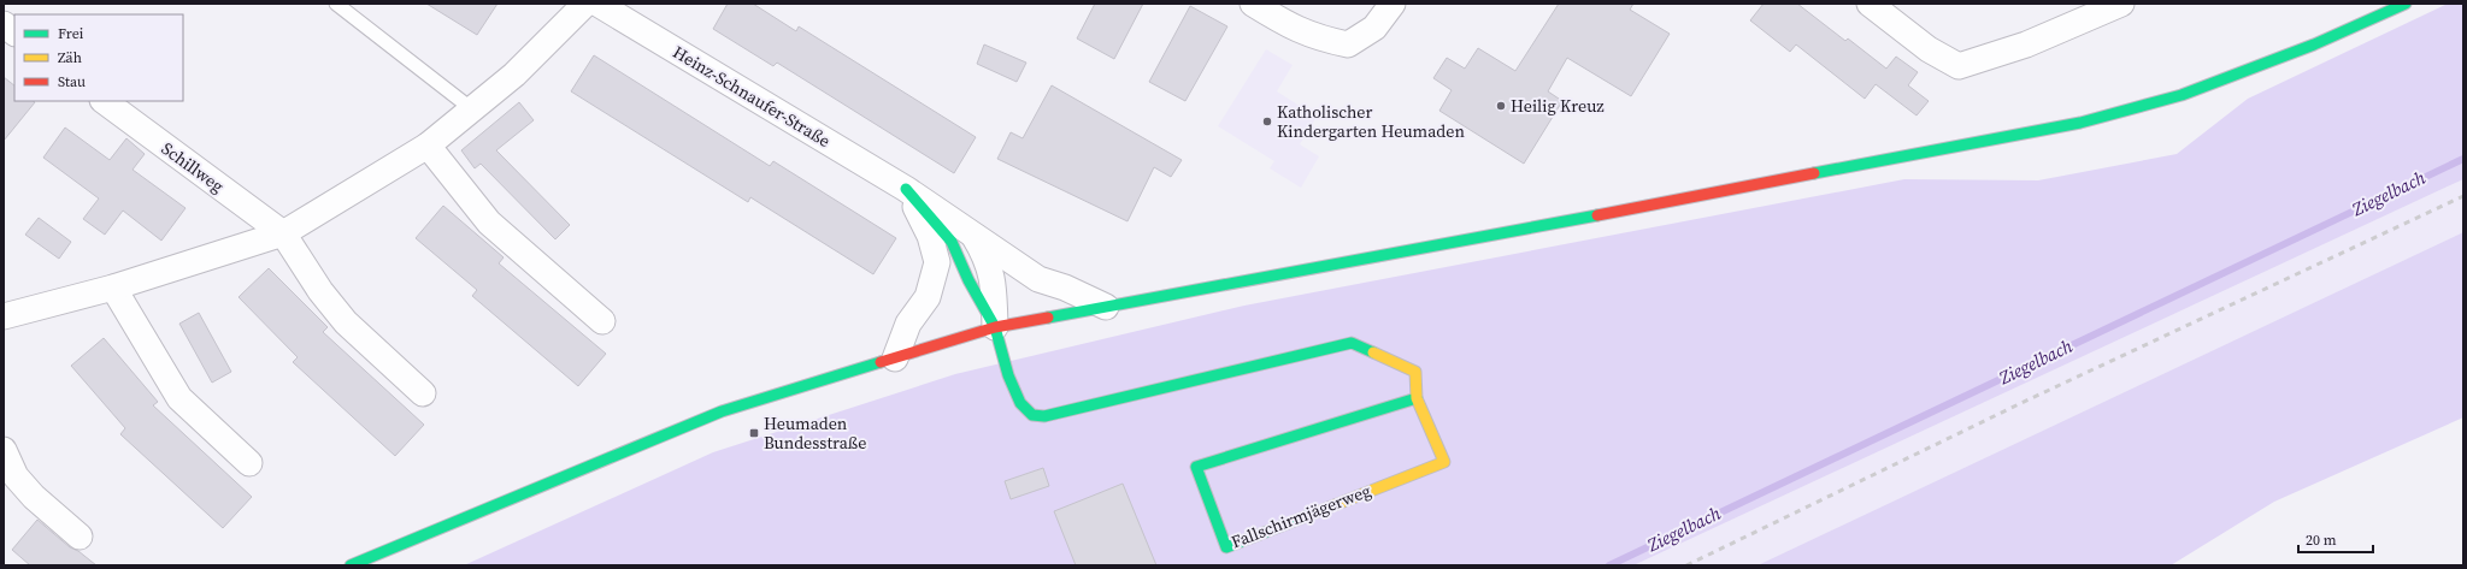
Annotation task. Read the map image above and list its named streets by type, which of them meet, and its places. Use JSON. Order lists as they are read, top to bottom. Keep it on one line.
{"streets":{"main road":["Heinz-Schnaufer-Straße","Fallschirmjägerweg"],"street":["Schillweg"]},"crossings":[["Heinz-Schnaufer-Straße","Fallschirmjägerweg"]],"water":["Ziegelbach"],"places":{"other":["Heilig Kreuz","Katholischer Kindergarten Heumaden"],"transit":["Heumaden Bundesstraße"]},"legend":["Frei","Zäh","Stau"],"scale_bar":"20 m"}
